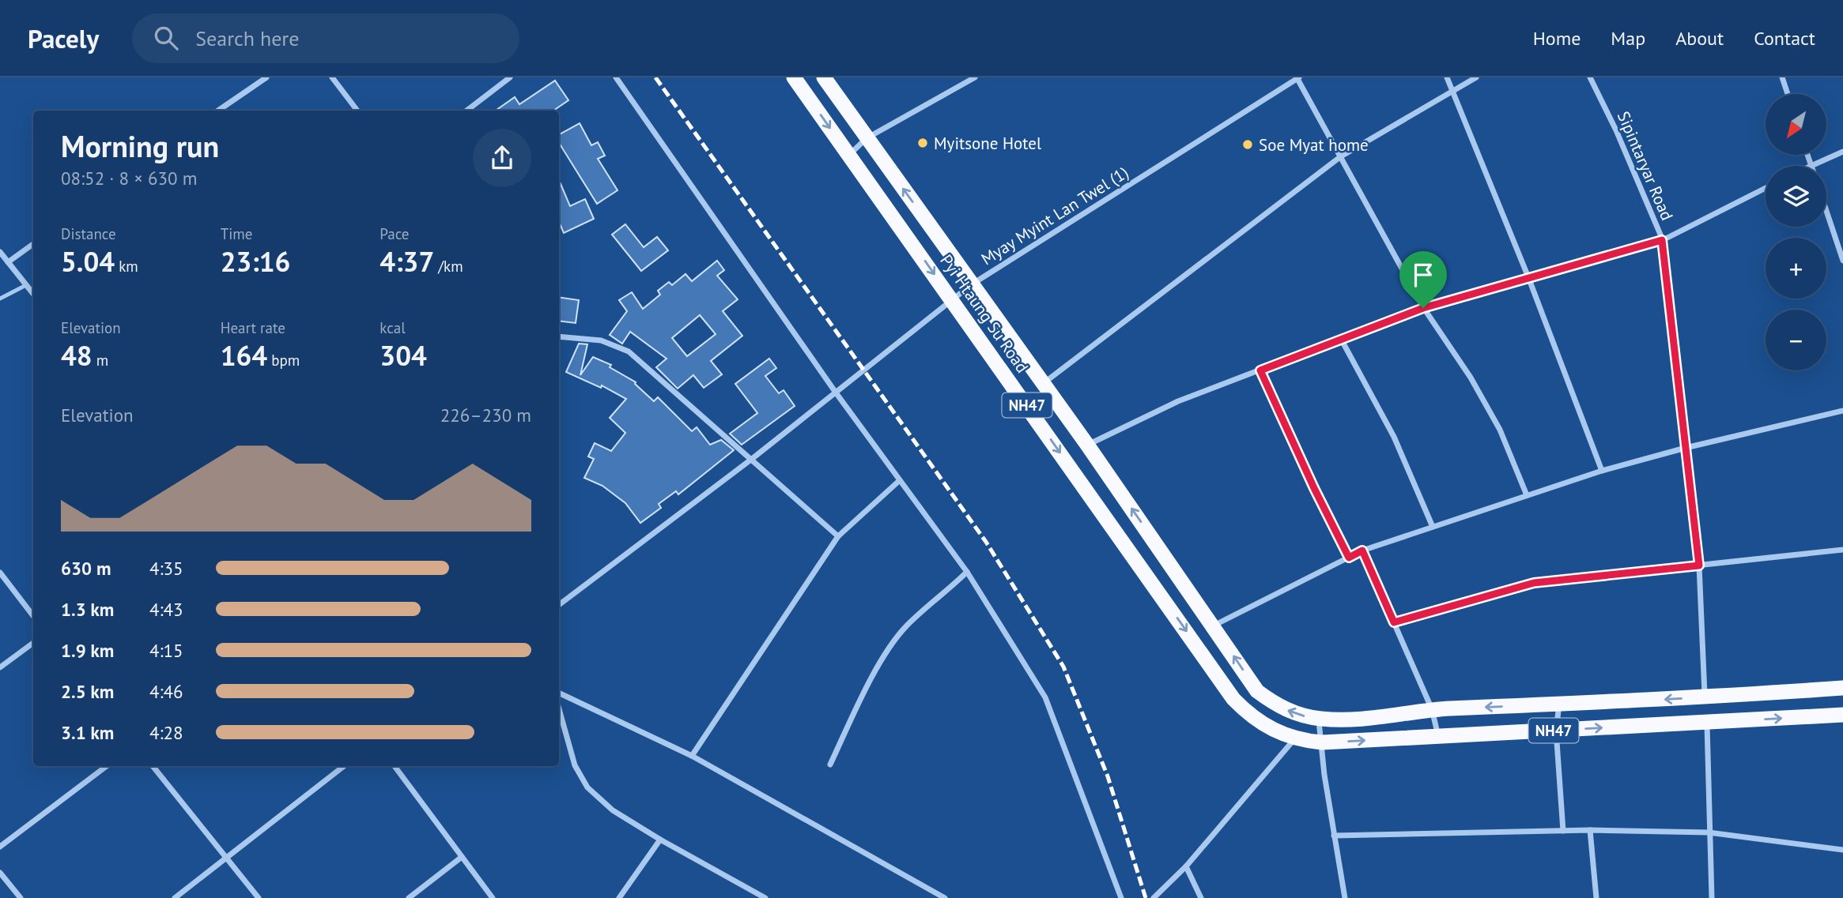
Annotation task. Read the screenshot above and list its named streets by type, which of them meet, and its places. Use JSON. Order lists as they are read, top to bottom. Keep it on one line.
{"streets":{"highway":["Pyi Htaung Su Road","NH47"],"street":["Sipintaryar Road","Myay Myint Lan Twel (1)"]},"crossings":[["Sipintaryar Road","NH47"],["Myay Myint Lan Twel (1)","Pyi Htaung Su Road"],["Pyi Htaung Su Road","NH47"]],"places":["Myitsone Hotel","Soe Myat home"],"north":"bottom left","page":{"header":"Pacely","search":"Search here","nav":["Home","Map","About","Contact"],"map_buttons":["+","−"],"heading":["Morning run","08:52 · 8 × 630 m"],"stats":[["Distance","5.04 km"],["Time","23:16"],["Pace","4:37 /km"],["Elevation","48 m"],["Heart rate","164 bpm"],["kcal","304"]],"chart":["Elevation","226–230 m"],"list":[{"name":"630 m","note":"4:35"},{"name":"1.3 km","note":"4:43"},{"name":"1.9 km","note":"4:15"},{"name":"2.5 km","note":"4:46"},{"name":"3.1 km","note":"4:28"}]}}
